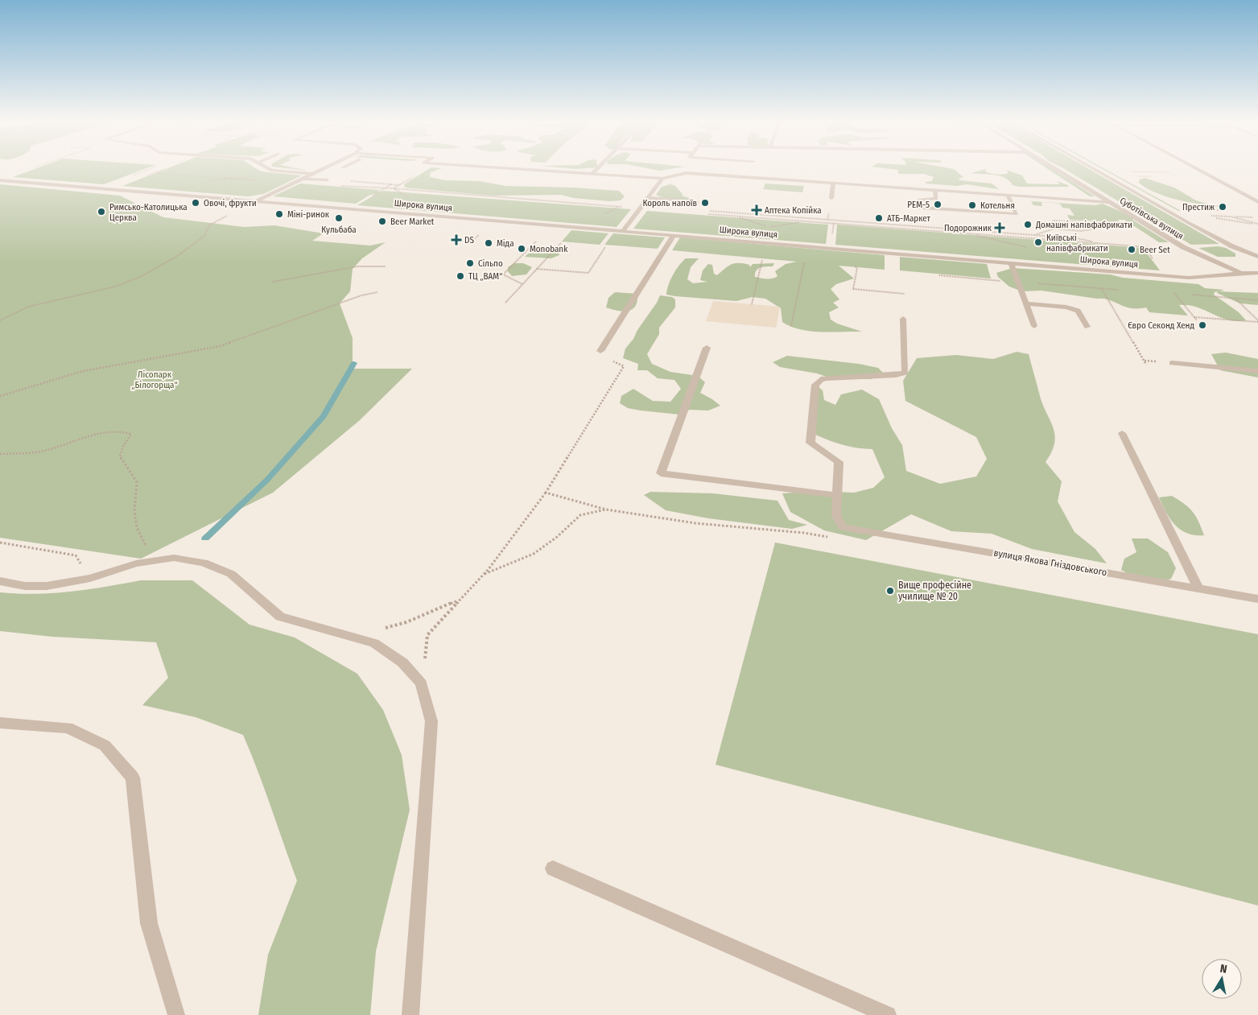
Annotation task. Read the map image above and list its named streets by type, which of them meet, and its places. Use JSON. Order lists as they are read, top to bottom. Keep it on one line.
{"streets":{"street":["Широка вулиця","Суботівська вулиця","вулиця Якова Гніздовського"]},"crossings":[["Широка вулиця","Суботівська вулиця"]],"parks":["Лісопарк „Білогорща“"],"places":{"other":["Овочі, фрукти","Король напоїв","РЕМ-5","Котельня","Престиж","Римсько-Католицька Церква","Міні-ринок","Кульбаба","АТБ-Маркет","Beer Market","Домашні напівфабрикати","Київські напівфабрикати","Міда","Monobank","Beer Set","Сільпо","ТЦ „ВАМ“","Євро Секонд Хенд","Вище професійне училище № 20"],"health":["Аптека Копійка","Подорожник","DS"]},"north":"top"}
